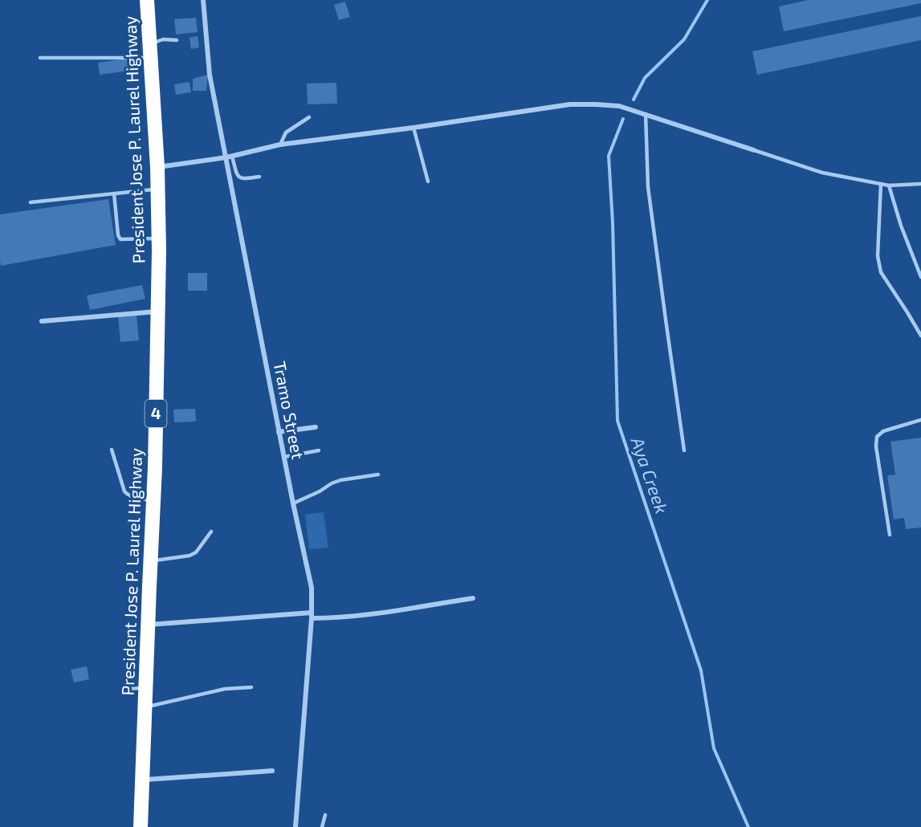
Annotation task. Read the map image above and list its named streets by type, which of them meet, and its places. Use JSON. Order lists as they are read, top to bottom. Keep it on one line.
{"streets":{"highway":["President Jose P. Laurel Highway","4"],"street":["Tramo Street"]},"water":["Aya Creek"]}
